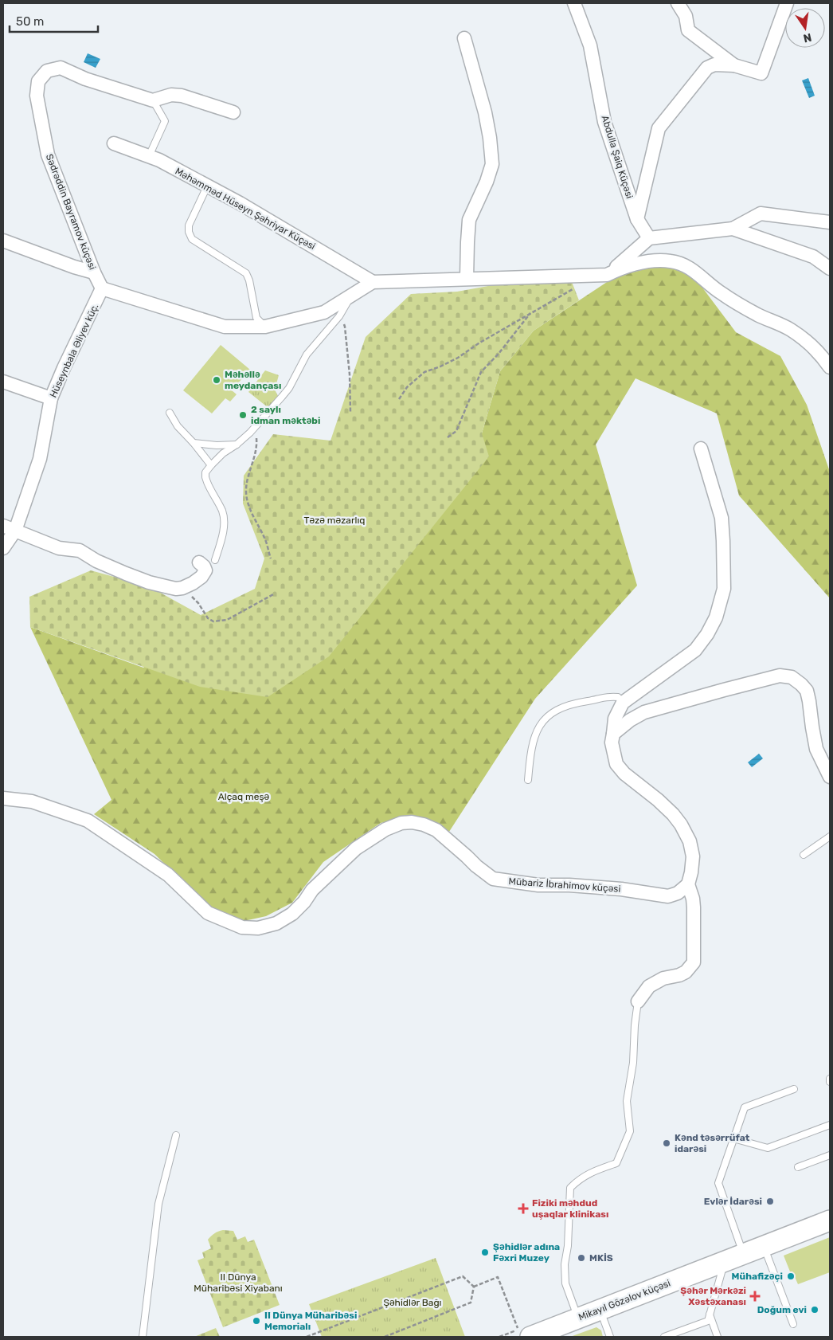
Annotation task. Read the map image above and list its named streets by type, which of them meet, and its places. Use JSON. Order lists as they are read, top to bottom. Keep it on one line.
{"streets":{"main road":["Mikayıl Gözəlov küçəsi"],"street":["Abdulla Şaiq Küçəsi","Məhəmməd Hüseyn Şəhriyar Küçəsi","Sədrəddin Bayramov küçəsi","Hüseynbala Əliyev küç.","Mübariz İbrahimov küçəsi"]},"crossings":[["Sədrəddin Bayramov küçəsi","Hüseynbala Əliyev küç."]],"parks":["Təzə məzarlıq","Alçaq meşə","II Dünya Müharibəsi Xiyabanı","Şəhidlər Bağı"],"places":{"other":["Məhəllə meydançası","2 saylı idman məktəbi","Kənd təsərrüfat idarəsi","Evlər İdarəsi","Şəhidlər adına Fəxri Muzey","MKİS","Mühafizəçi","Doğum evi","II Dünya Müharibəsi Memorialı"],"health":["Fiziki məhdud uşaqlar klinikası","Şəhər Mərkəzi Xəstəxanası"]},"scale_bar":"50 m","north":"bottom"}
